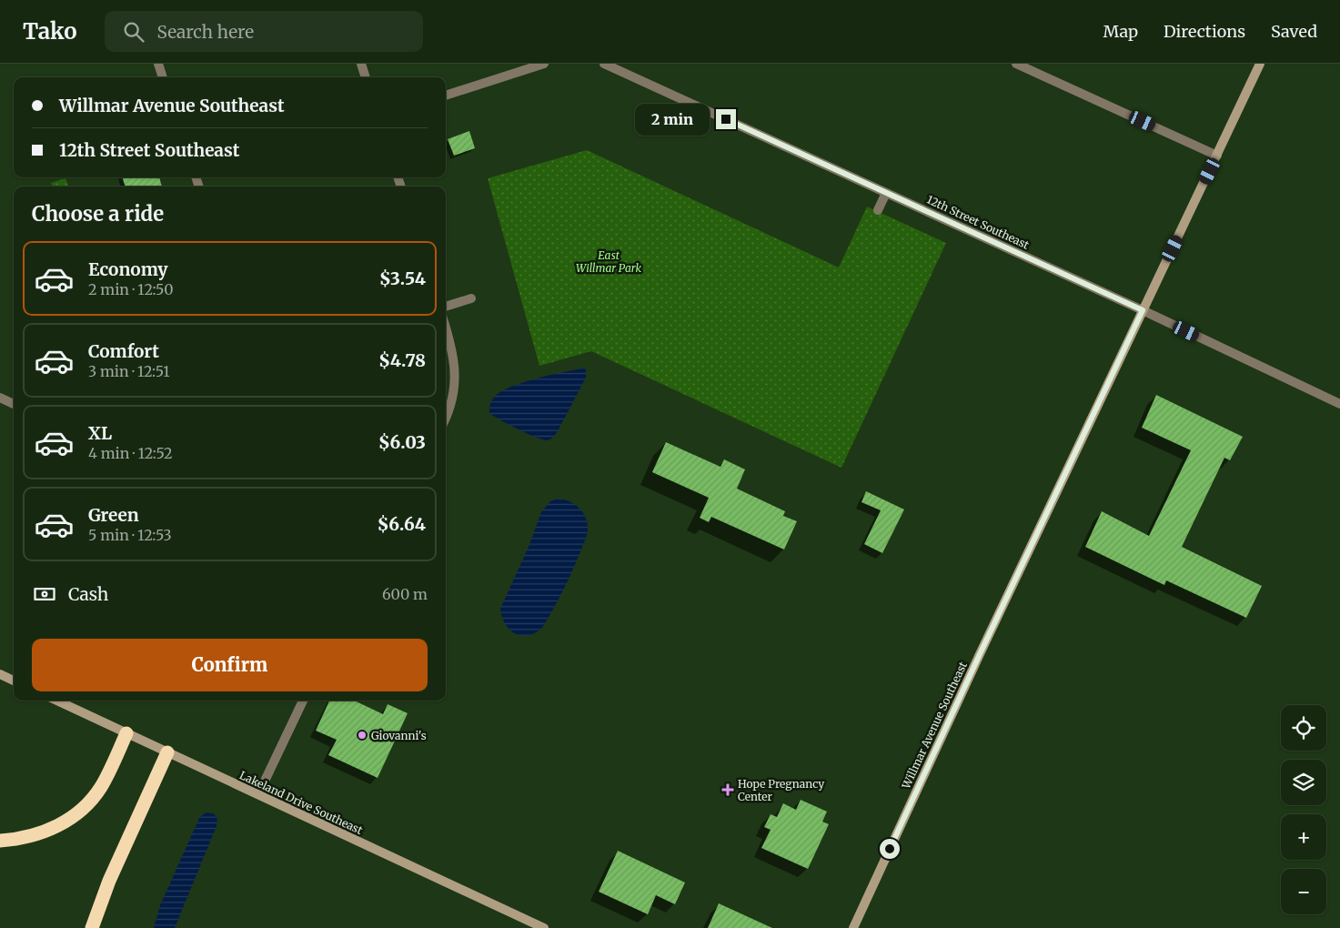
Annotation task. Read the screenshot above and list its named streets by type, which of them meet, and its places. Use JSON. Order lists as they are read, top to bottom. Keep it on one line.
{"streets":{"main road":["Willmar Avenue Southeast","Lakeland Drive Southeast"],"street":["12th Street Southeast"]},"crossings":[["12th Street Southeast","Willmar Avenue Southeast"]],"parks":["East Willmar Park"],"places":{"other":["Giovanni's"],"health":["Hope Pregnancy Center"]},"page":{"header":"Tako","search":"Search here","nav":["Map","Directions","Saved"],"banner":["Willmar Avenue Southeast","12th Street Southeast"],"bubble":"2 min","heading":"Choose a ride","list":[{"name":"Economy","note":"2 min · 12:50","value":"$3.54"},{"name":"Comfort","note":"3 min · 12:51","value":"$4.78"},{"name":"XL","note":"4 min · 12:52","value":"$6.03"},{"name":"Green","note":"5 min · 12:53","value":"$6.64"}],"pay":["Cash","600 m"],"buttons":"Confirm","map_buttons":["+","−"]}}
